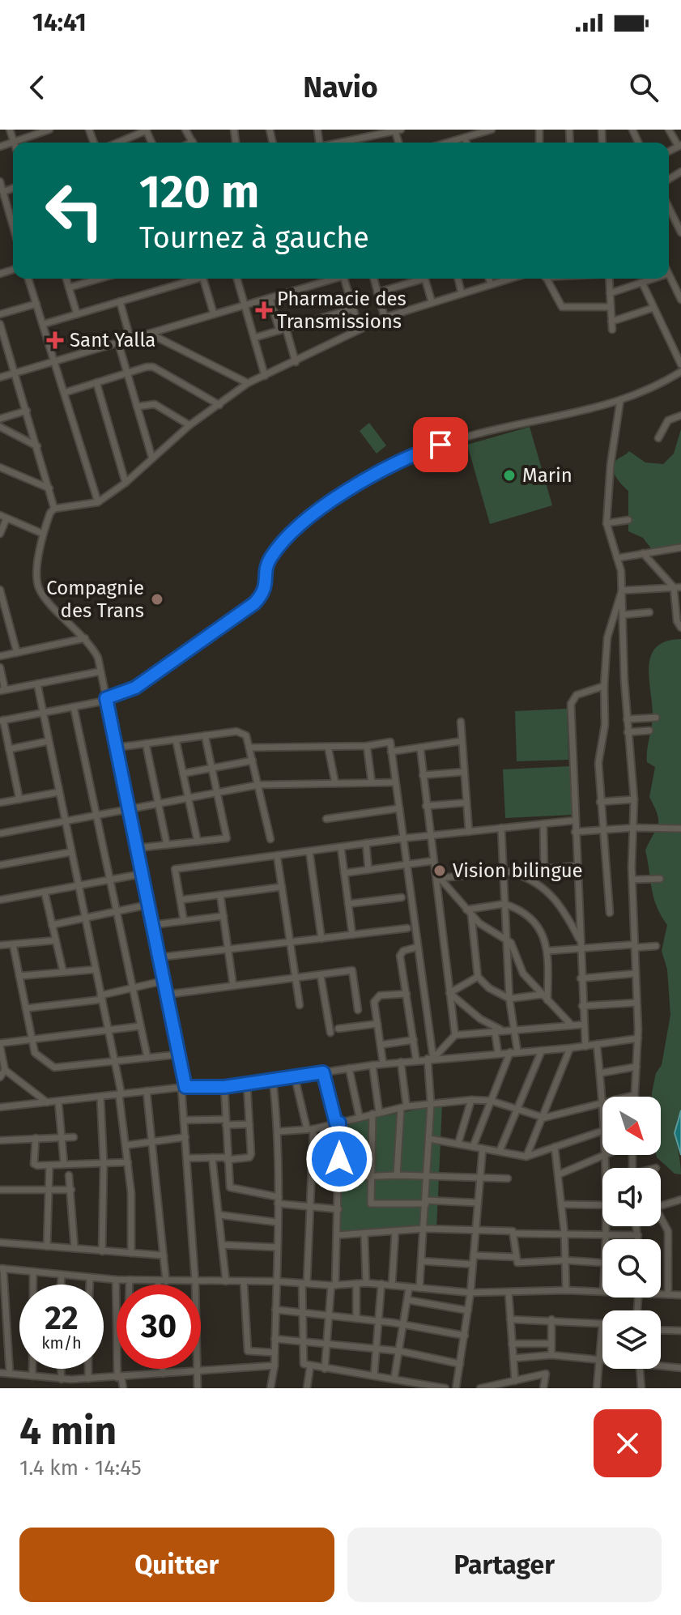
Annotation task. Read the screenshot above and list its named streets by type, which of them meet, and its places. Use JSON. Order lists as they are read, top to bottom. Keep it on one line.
{"places":{"health":["Pharmacie des Transmissions","Sant Yalla"],"other":["Marin","Compagnie des Trans","Vision bilingue"]},"north":"bottom right","page":{"status":"14:41","header":"Navio","turn":["120 m","Tournez à gauche"],"speed":"22 km/h","limit":"30","heading":["4 min","1.4 km · 14:45"],"buttons":["Quitter","Partager"]}}
